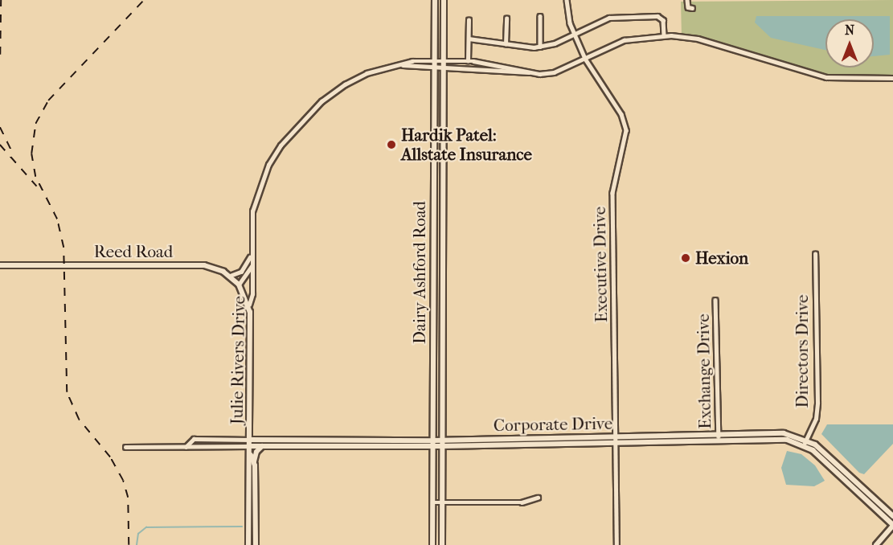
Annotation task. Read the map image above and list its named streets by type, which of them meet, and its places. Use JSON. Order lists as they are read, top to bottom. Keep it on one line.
{"streets":{"street":["Reed Road","Executive Drive","Dairy Ashford Road","Directors Drive","Julie Rivers Drive","Exchange Drive","Corporate Drive"]},"crossings":[["Reed Road","Julie Rivers Drive"],["Executive Drive","Corporate Drive"],["Dairy Ashford Road","Julie Rivers Drive"],["Dairy Ashford Road","Corporate Drive"],["Directors Drive","Corporate Drive"],["Julie Rivers Drive","Corporate Drive"],["Exchange Drive","Corporate Drive"]],"places":["Hardik Patel: Allstate Insurance","Hexion"],"north":"top"}
